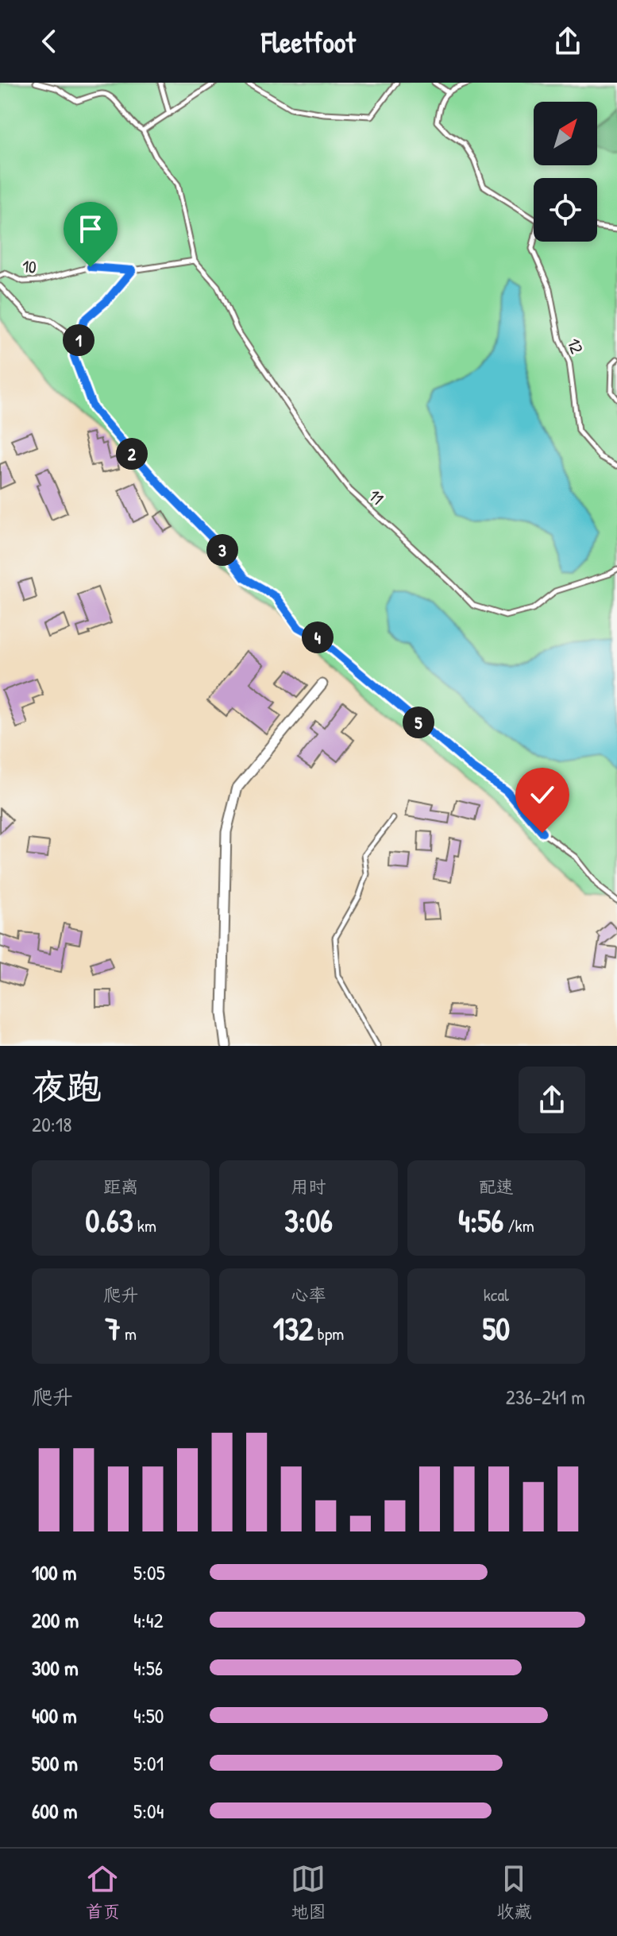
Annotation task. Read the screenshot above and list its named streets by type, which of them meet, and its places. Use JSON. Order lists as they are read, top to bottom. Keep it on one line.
{"streets":{"lane":["10","12","11"]},"crossings":[["10","11"]],"north":"top right","page":{"header":"Fleetfoot","pins":["1","2","3","4","5"],"heading":["夜跑","20:18"],"stats":[["距离","0.63 km"],["用时","3:06"],["配速","4:56 /km"],["爬升","7 m"],["心率","132 bpm"],["kcal","50"]],"chart":["爬升","236–241 m"],"list":[{"name":"100 m","note":"5:05"},{"name":"200 m","note":"4:42"},{"name":"300 m","note":"4:56"},{"name":"400 m","note":"4:50"},{"name":"500 m","note":"5:01"},{"name":"600 m","note":"5:04"}],"tabs":["首页","地图","收藏"]}}
